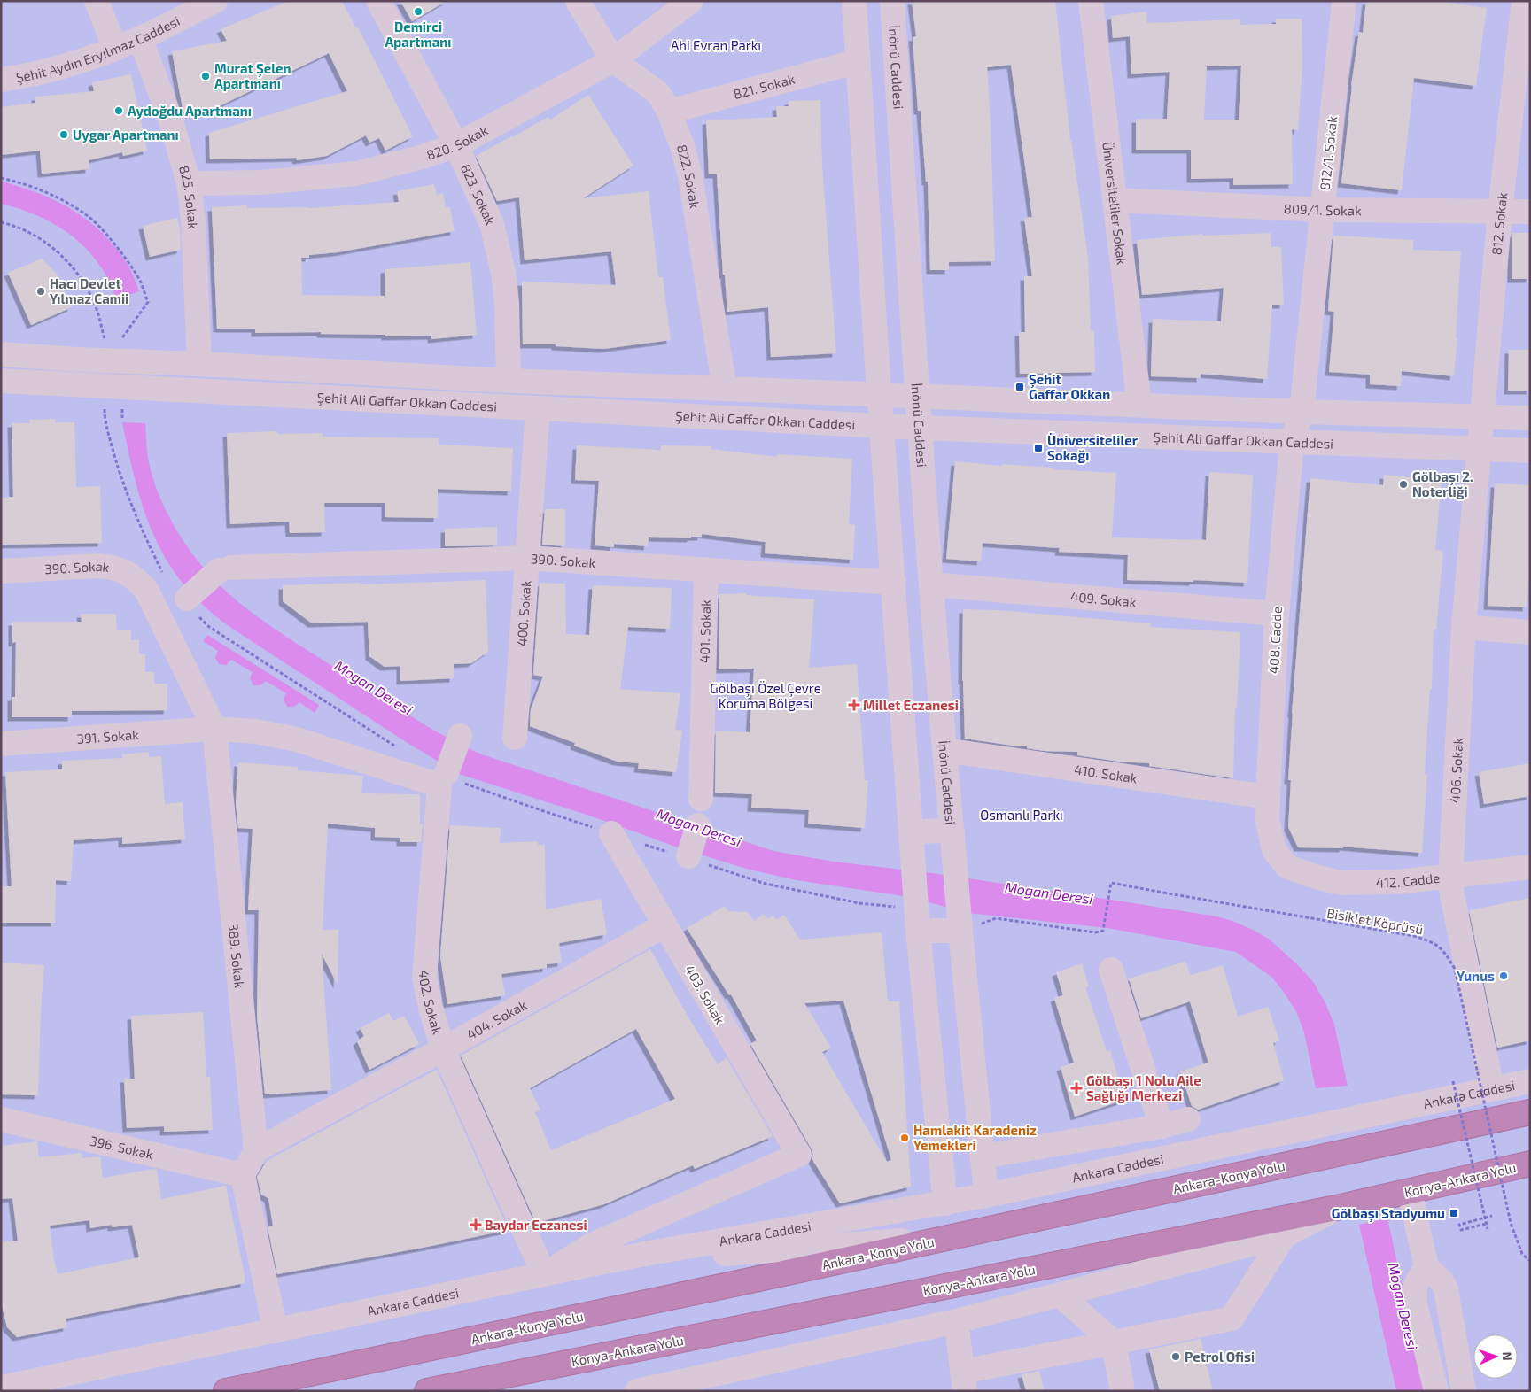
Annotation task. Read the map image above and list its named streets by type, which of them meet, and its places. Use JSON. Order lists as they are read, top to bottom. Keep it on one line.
{"streets":{"highway":["Ankara-Konya Yolu","Konya-Ankara Yolu"],"street":["Şehit Aydın Eryılmaz Caddesi","İnönü Caddesi","821. Sokak","820. Sokak","812/1. Sokak","822. Sokak","823. Sokak","825. Sokak","Üniversiteliler Sokak","809/1. Sokak","812. Sokak","Şehit Ali Gaffar Okkan Caddesi","390. Sokak","409. Sokak","400. Sokak","401. Sokak","408. Cadde","391. Sokak","406. Sokak","410. Sokak","412. Cadde","389. Sokak","403. Sokak","402. Sokak","404. Sokak","Ankara Caddesi","396. Sokak"],"path":["Bisiklet Köprüsü"]},"crossings":[["Şehit Aydın Eryılmaz Caddesi","825. Sokak"],["İnönü Caddesi","Şehit Ali Gaffar Okkan Caddesi"],["İnönü Caddesi","409. Sokak"],["İnönü Caddesi","410. Sokak"],["İnönü Caddesi","Ankara Caddesi"],["821. Sokak","822. Sokak"],["820. Sokak","822. Sokak"],["820. Sokak","823. Sokak"],["820. Sokak","825. Sokak"],["812/1. Sokak","809/1. Sokak"],["812/1. Sokak","Şehit Ali Gaffar Okkan Caddesi"],["812/1. Sokak","408. Cadde"],["822. Sokak","Şehit Ali Gaffar Okkan Caddesi"],["823. Sokak","Şehit Ali Gaffar Okkan Caddesi"],["825. Sokak","Şehit Ali Gaffar Okkan Caddesi"],["Üniversiteliler Sokak","809/1. Sokak"],["Üniversiteliler Sokak","Şehit Ali Gaffar Okkan Caddesi"],["809/1. Sokak","812. Sokak"],["812. Sokak","Şehit Ali Gaffar Okkan Caddesi"],["812. Sokak","406. Sokak"],["Şehit Ali Gaffar Okkan Caddesi","400. Sokak"],["Şehit Ali Gaffar Okkan Caddesi","408. Cadde"],["Şehit Ali Gaffar Okkan Caddesi","406. Sokak"],["390. Sokak","400. Sokak"],["390. Sokak","401. Sokak"],["390. Sokak","389. Sokak"],["409. Sokak","408. Cadde"],["408. Cadde","410. Sokak"],["408. Cadde","412. Cadde"],["391. Sokak","389. Sokak"],["391. Sokak","402. Sokak"],["406. Sokak","412. Cadde"],["406. Sokak","Ankara Caddesi"],["389. Sokak","404. Sokak"],["403. Sokak","402. Sokak"],["403. Sokak","404. Sokak"],["403. Sokak","Ankara Caddesi"],["402. Sokak","404. Sokak"],["402. Sokak","Ankara Caddesi"]],"water":["Mogan Deresi"],"parks":["Ahi Evran Parkı","Gölbaşı Özel Çevre Koruma Bölgesi","Osmanlı Parkı"],"places":{"other":["Demirci Apartmanı","Murat Şelen Apartmanı","Aydoğdu Apartmanı","Uygar Apartmanı","Hacı Devlet Yılmaz Camii","Gölbaşı 2. Noterliği","Yunus","Hamlakit Karadeniz Yemekleri","Petrol Ofisi"],"transit":["Şehit Gaffar Okkan","Üniversiteliler Sokağı","Gölbaşı Stadyumu"],"health":["Millet Eczanesi","Gölbaşı 1 Nolu Aile Sağlığı Merkezi","Baydar Eczanesi"]},"north":"right"}
